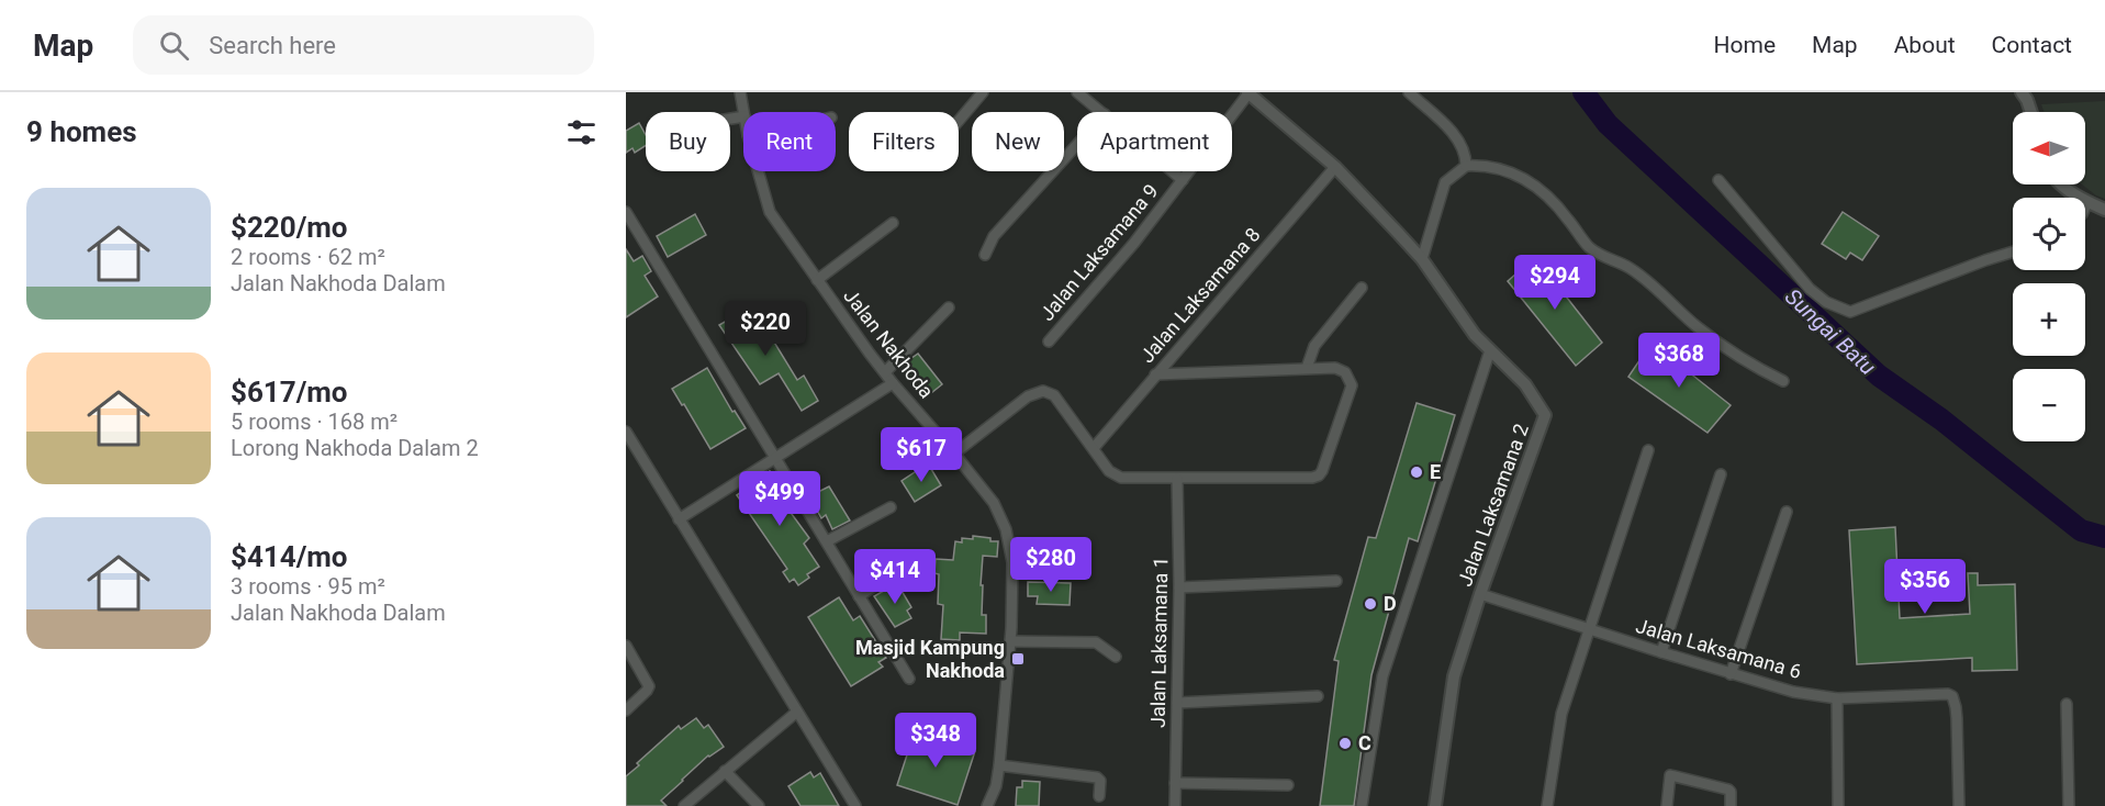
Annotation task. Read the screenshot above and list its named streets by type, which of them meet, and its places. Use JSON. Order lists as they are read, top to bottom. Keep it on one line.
{"streets":{"street":["Jalan Laksamana 9","Jalan Laksamana 8","Jalan Nakhoda","Jalan Laksamana 2","Jalan Laksamana 1","Jalan Laksamana 6"]},"crossings":[["Jalan Laksamana 9","Jalan Laksamana 2"],["Jalan Laksamana 8","Jalan Laksamana 2"],["Jalan Laksamana 2","Jalan Laksamana 6"]],"water":["Sungai Batu"],"places":{"other":["E","D","C"],"transit":["Masjid Kampung Nakhoda"]},"north":"left","page":{"header":"Map","search":"Search here","nav":["Home","Map","About","Contact"],"heading":"9 homes","map_buttons":["+","−"],"chip":["Buy","Rent","Filters","New","Apartment"],"list":[{"name":"$220/mo","note":"2 rooms · 62 m² · Jalan Nakhoda Dalam"},{"name":"$617/mo","note":"5 rooms · 168 m² · Lorong Nakhoda Dalam 2"},{"name":"$414/mo","note":"3 rooms · 95 m² · Jalan Nakhoda Dalam"}],"price":["$294","$220","$368","$617","$499","$280","$414","$356","$348"]}}
